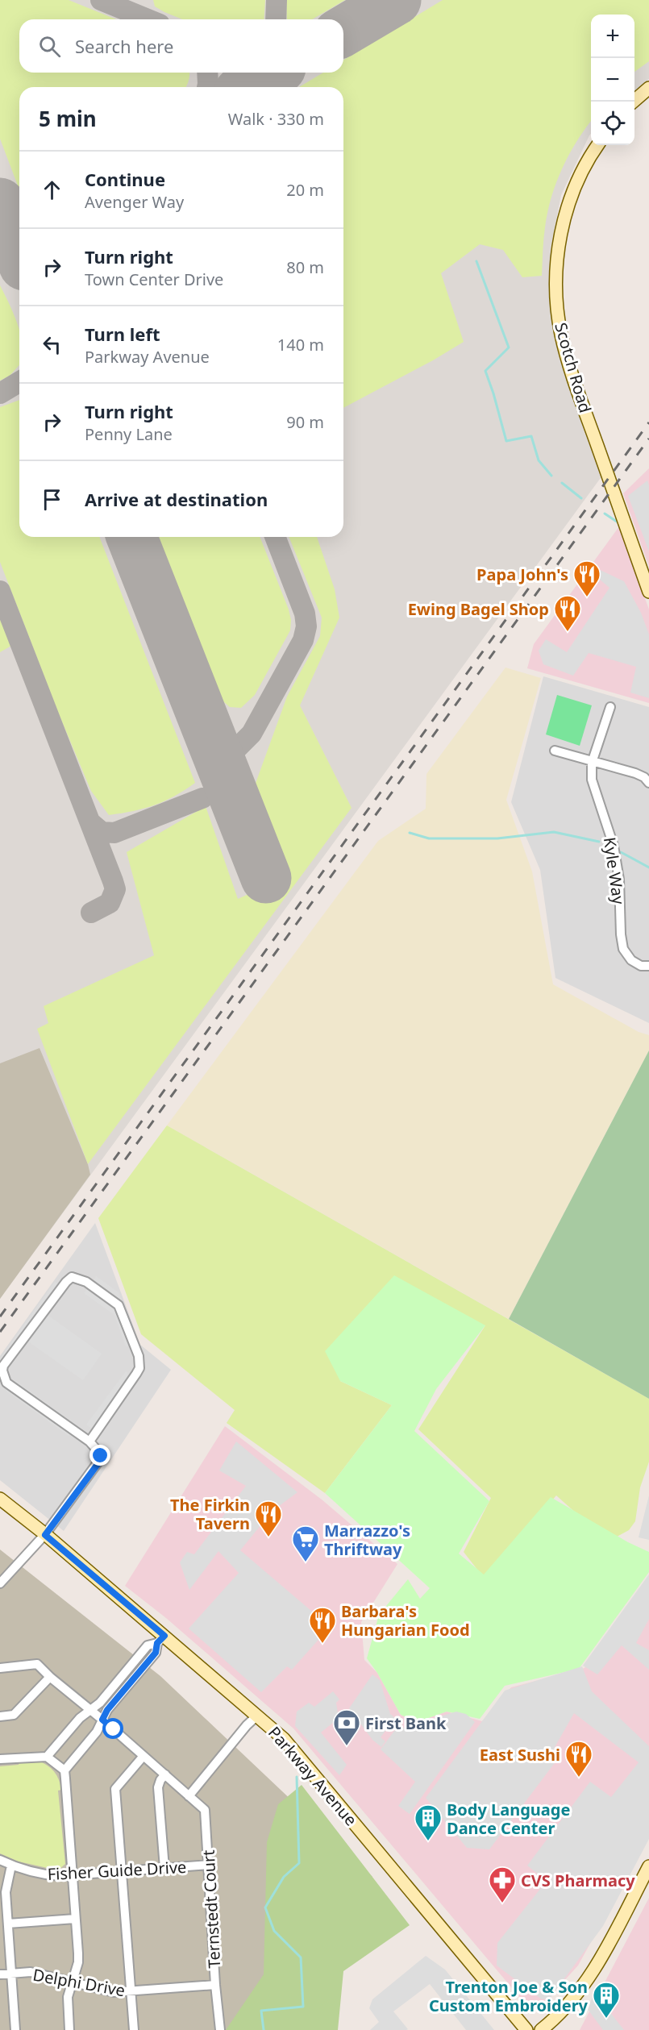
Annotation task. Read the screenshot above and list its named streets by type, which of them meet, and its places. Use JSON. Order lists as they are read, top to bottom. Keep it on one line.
{"streets":{"main road":["Scotch Road","Parkway Avenue"],"street":["Kyle Way","Fisher Guide Drive","Ternstedt Court","Delphi Drive"]},"crossings":[["Fisher Guide Drive","Ternstedt Court"],["Ternstedt Court","Delphi Drive"]],"places":{"restaurant":["Papa John's","Ewing Bagel Shop","The Firkin Tavern","Barbara's Hungarian Food","East Sushi"],"supermarket":["Marrazzo's Thriftway"],"bank":["First Bank"],"building":["Body Language Dance Center","Trenton Joe & Son Custom Embroidery"],"pharmacy":["CVS Pharmacy"]},"page":{"map_buttons":["+","−"],"search":"Search here","heading":["5 min","Walk · 330 m"],"list":[["Continue","Avenger Way","20 m"],["Turn right","Town Center Drive","80 m"],["Turn left","Parkway Avenue","140 m"],["Turn right","Penny Lane","90 m"],"Arrive at destination"]}}
